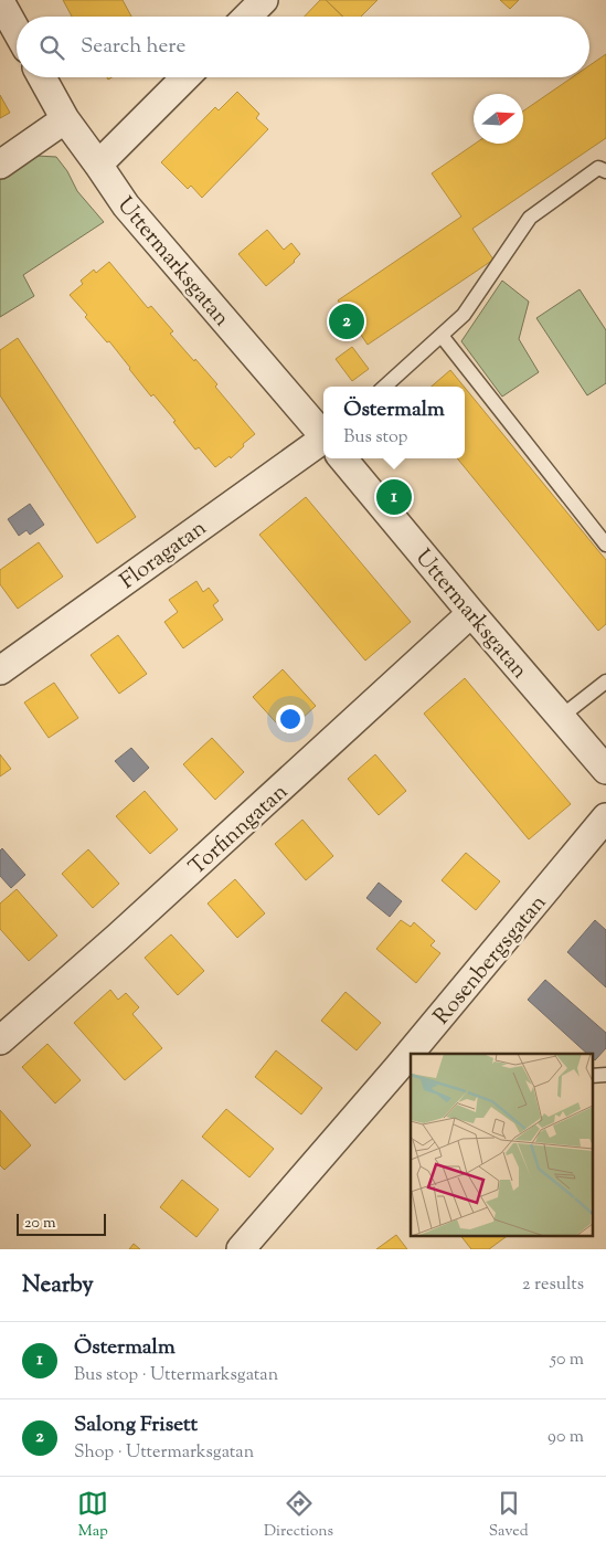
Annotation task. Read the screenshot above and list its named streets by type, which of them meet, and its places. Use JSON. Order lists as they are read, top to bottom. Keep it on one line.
{"streets":{"street":["Uttermarksgatan","Floragatan","Torfinngatan","Rosenbergsgatan"]},"crossings":[["Uttermarksgatan","Torfinngatan"]],"scale_bar":"20 m","north":"right","page":{"search":"Search here","pins":["2","1"],"popup":["Östermalm","Bus stop"],"scale":"20 m","heading":["Nearby","2 results"],"list":[{"mark":"1","name":"Östermalm","note":"Bus stop · Uttermarksgatan","value":"50 m"},{"mark":"2","name":"Salong Frisett","note":"Shop · Uttermarksgatan","value":"90 m"}],"nav":["Map","Directions","Saved"]}}
